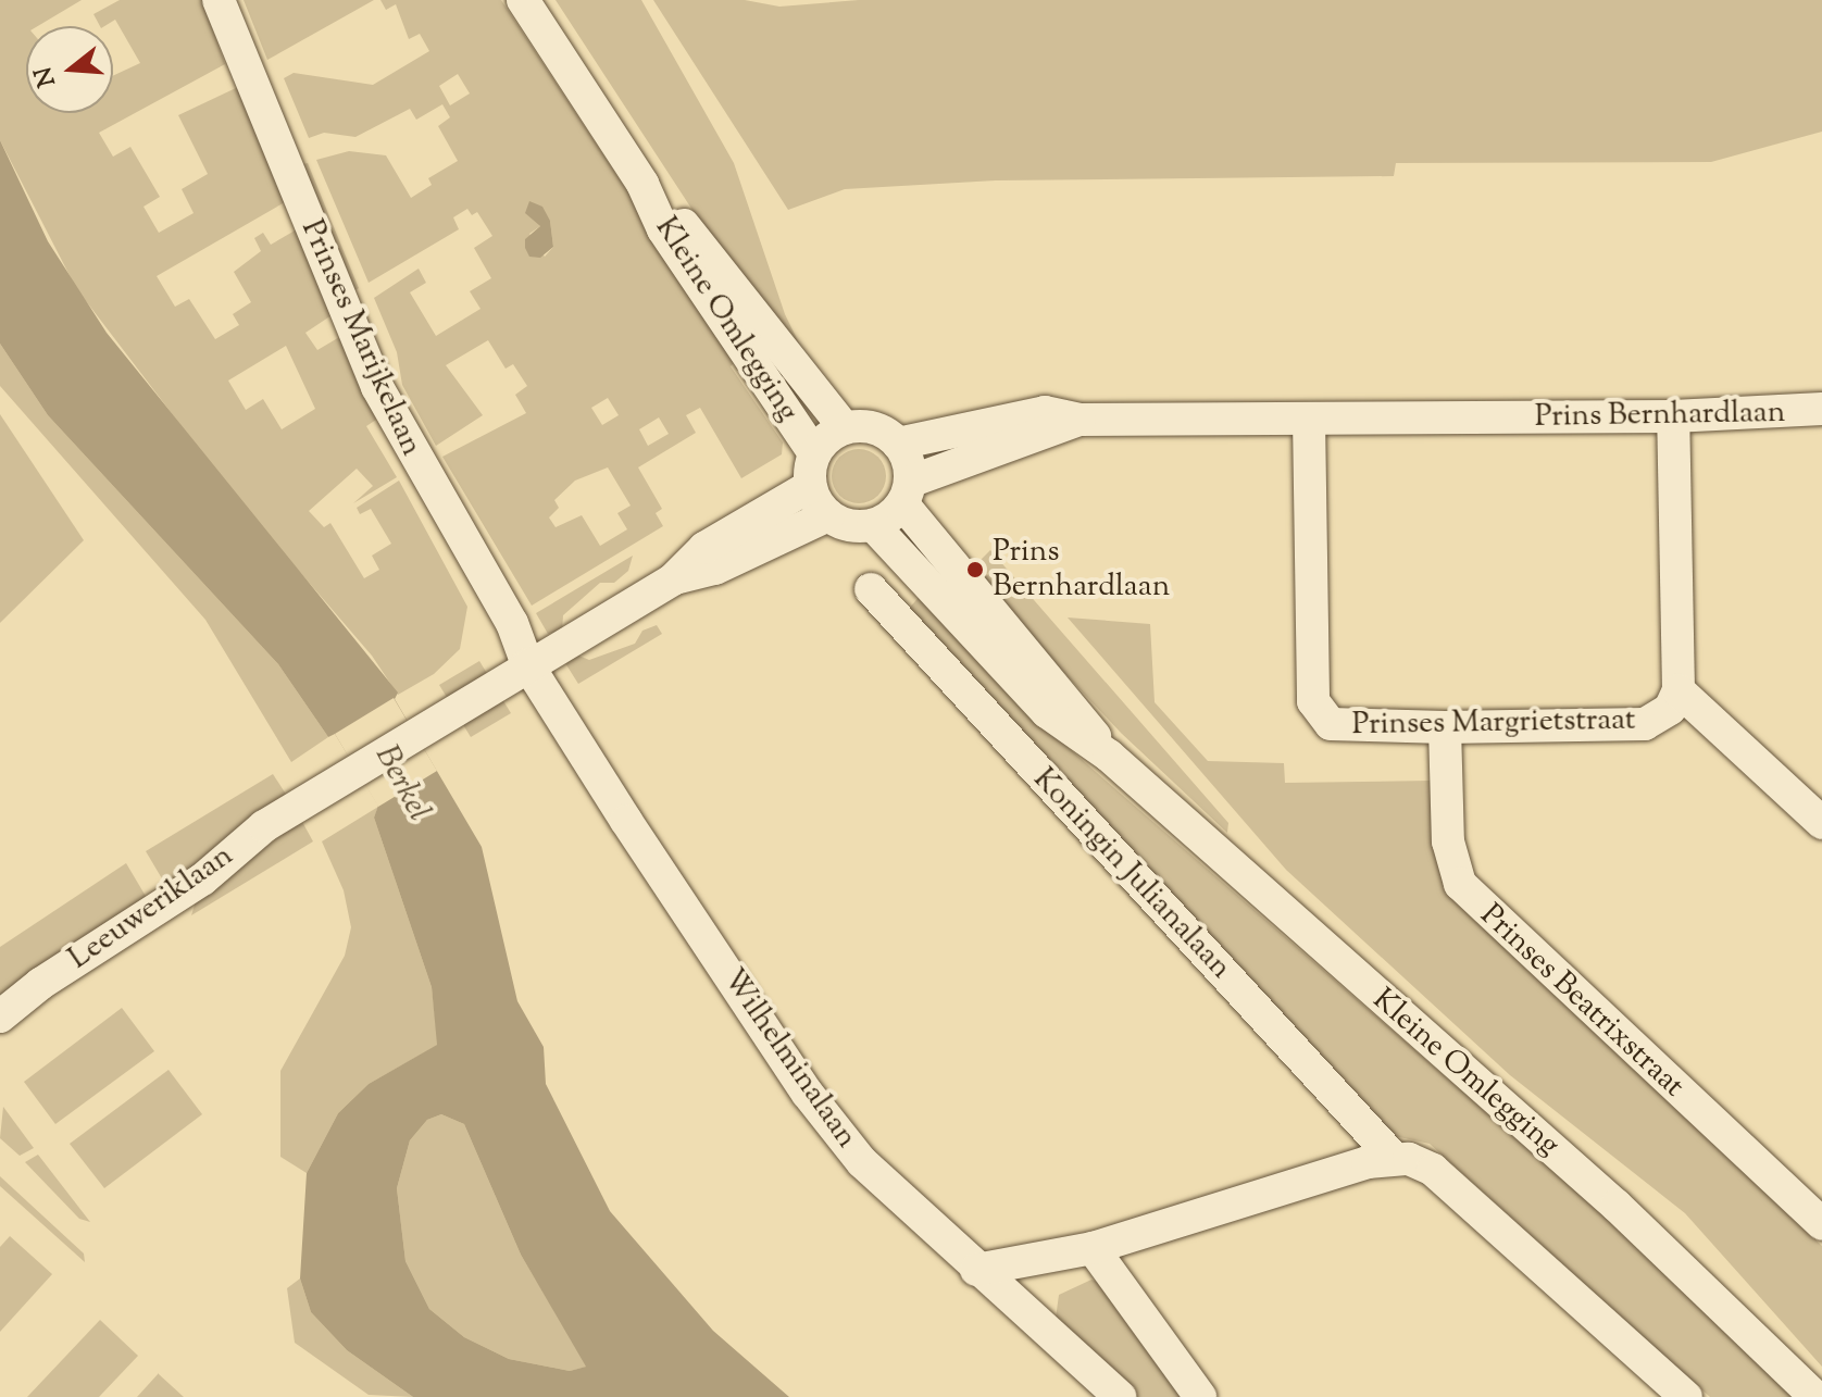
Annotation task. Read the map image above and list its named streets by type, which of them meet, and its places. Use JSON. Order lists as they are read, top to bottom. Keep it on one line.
{"streets":{"street":["Kleine Omlegging","Prinses Marijkelaan","Prins Bernhardlaan","Prinses Margrietstraat","Koningin Julianalaan","Leeuweriklaan","Prinses Beatrixstraat","Wilhelminalaan"]},"crossings":[["Kleine Omlegging","Prins Bernhardlaan"],["Prinses Marijkelaan","Leeuweriklaan"],["Prinses Marijkelaan","Wilhelminalaan"],["Prins Bernhardlaan","Prinses Margrietstraat"],["Prinses Margrietstraat","Prinses Beatrixstraat"],["Leeuweriklaan","Wilhelminalaan"]],"water":["Berkel"],"places":["Prins Bernhardlaan"],"north":"left"}
